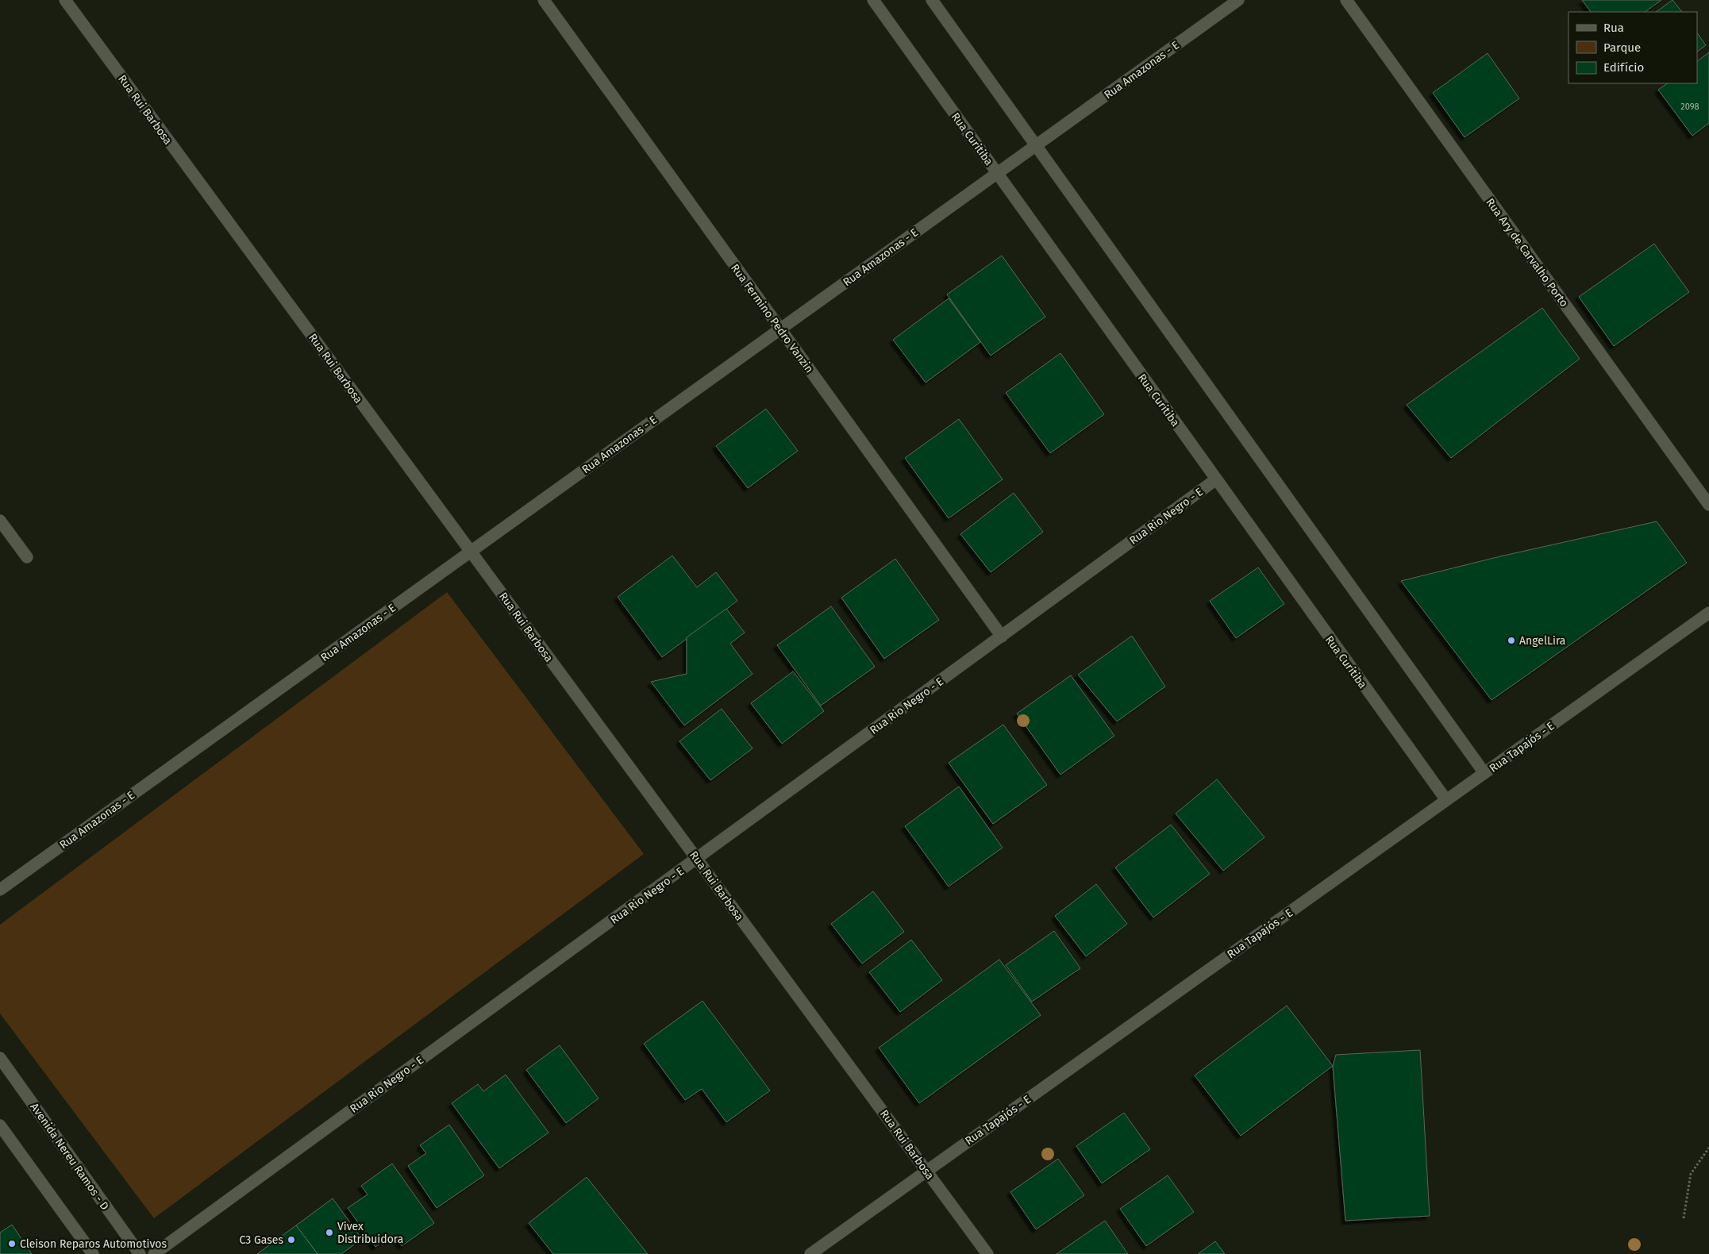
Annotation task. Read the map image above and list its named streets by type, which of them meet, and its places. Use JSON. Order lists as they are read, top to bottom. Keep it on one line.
{"streets":{"street":["Rua Amazonas - E","Rua Rui Barbosa","Rua Curitiba","Rua Ary de Carvalho Porto","Rua Fermino Pedro Vanzin","Rua Rio Negro - E","Rua Tapajós - E","Avenida Nereu Ramos - D"]},"crossings":[["Rua Amazonas - E","Rua Rui Barbosa"],["Rua Amazonas - E","Rua Curitiba"],["Rua Amazonas - E","Rua Fermino Pedro Vanzin"],["Rua Rui Barbosa","Rua Rio Negro - E"],["Rua Rui Barbosa","Rua Tapajós - E"],["Rua Curitiba","Rua Rio Negro - E"],["Rua Curitiba","Rua Tapajós - E"],["Rua Fermino Pedro Vanzin","Rua Rio Negro - E"]],"places":["AngelLira","Vivex Distribuidora","C3 Gases","Cleison Reparos Automotivos"],"house_numbers":["2098"],"legend":["Rua","Parque","Edifício"]}
